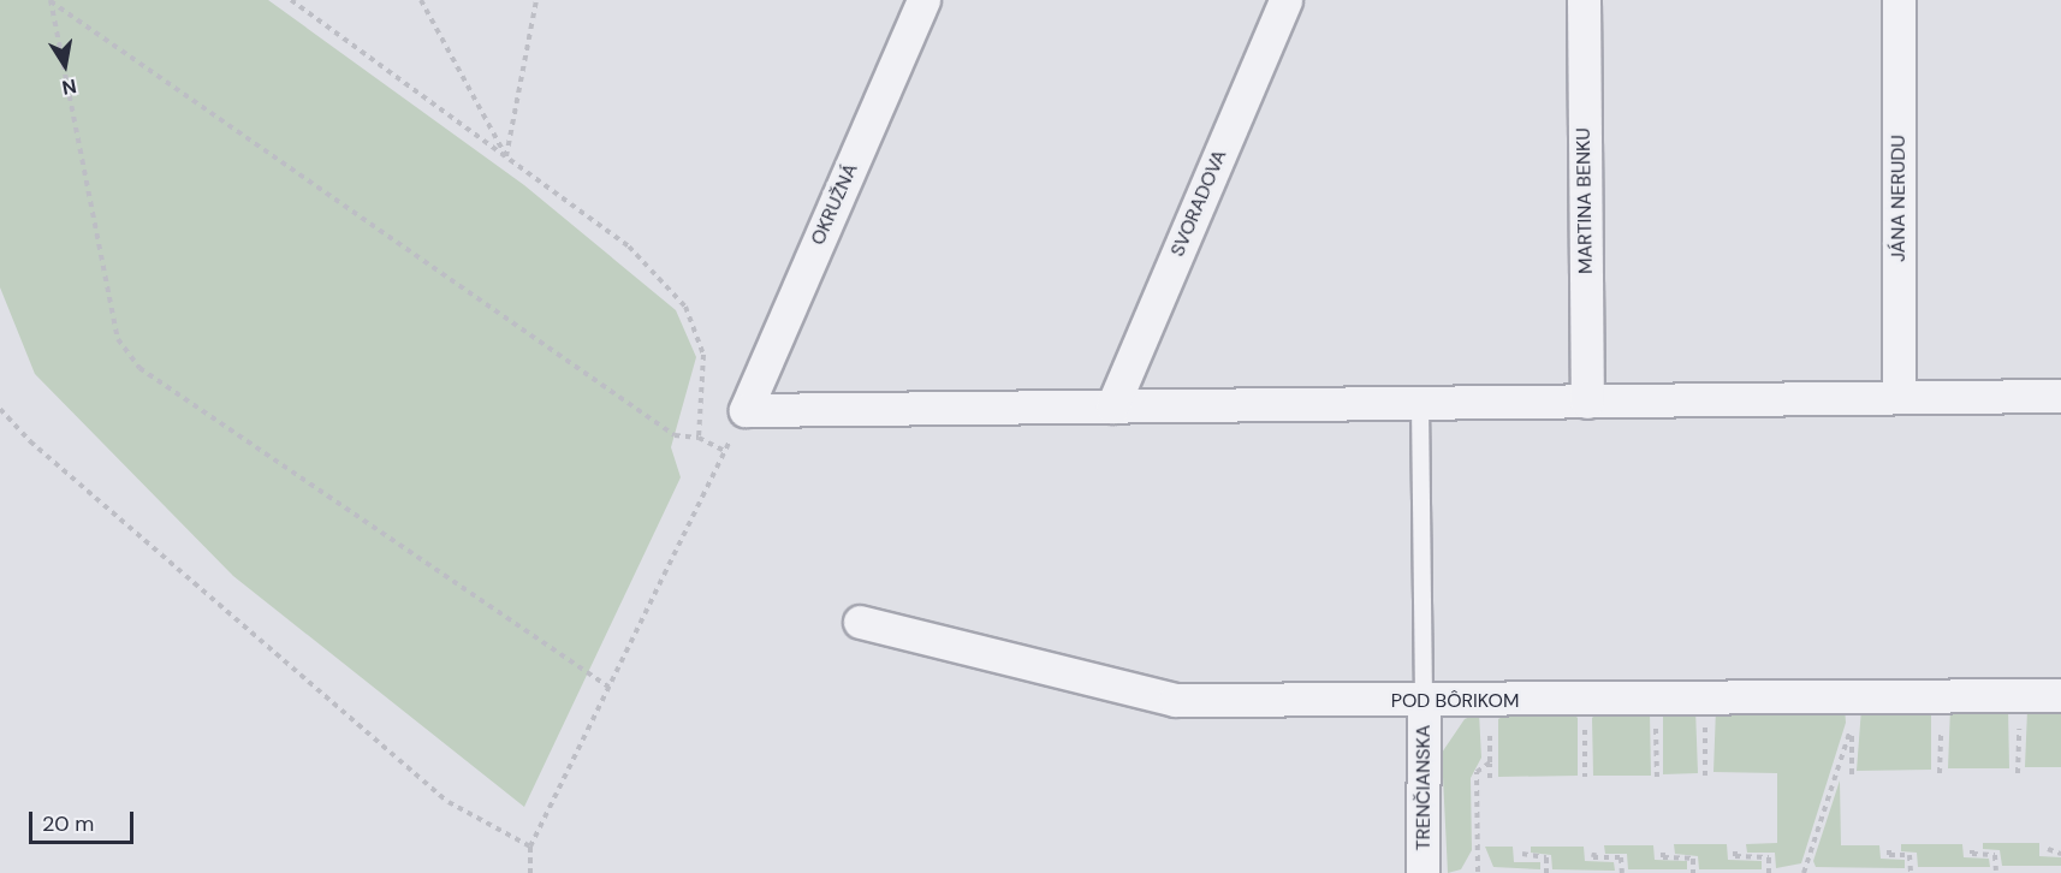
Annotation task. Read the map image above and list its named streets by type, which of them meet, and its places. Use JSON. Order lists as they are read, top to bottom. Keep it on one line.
{"streets":{"street":["JÁNA NERUDU","MARTINA BENKU","SVORADOVA","OKRUŽNÁ","POD BÔRIKOM","TRENČIANSKA"]},"crossings":[["POD BÔRIKOM","TRENČIANSKA"]],"scale_bar":"20 m","north":"bottom"}
